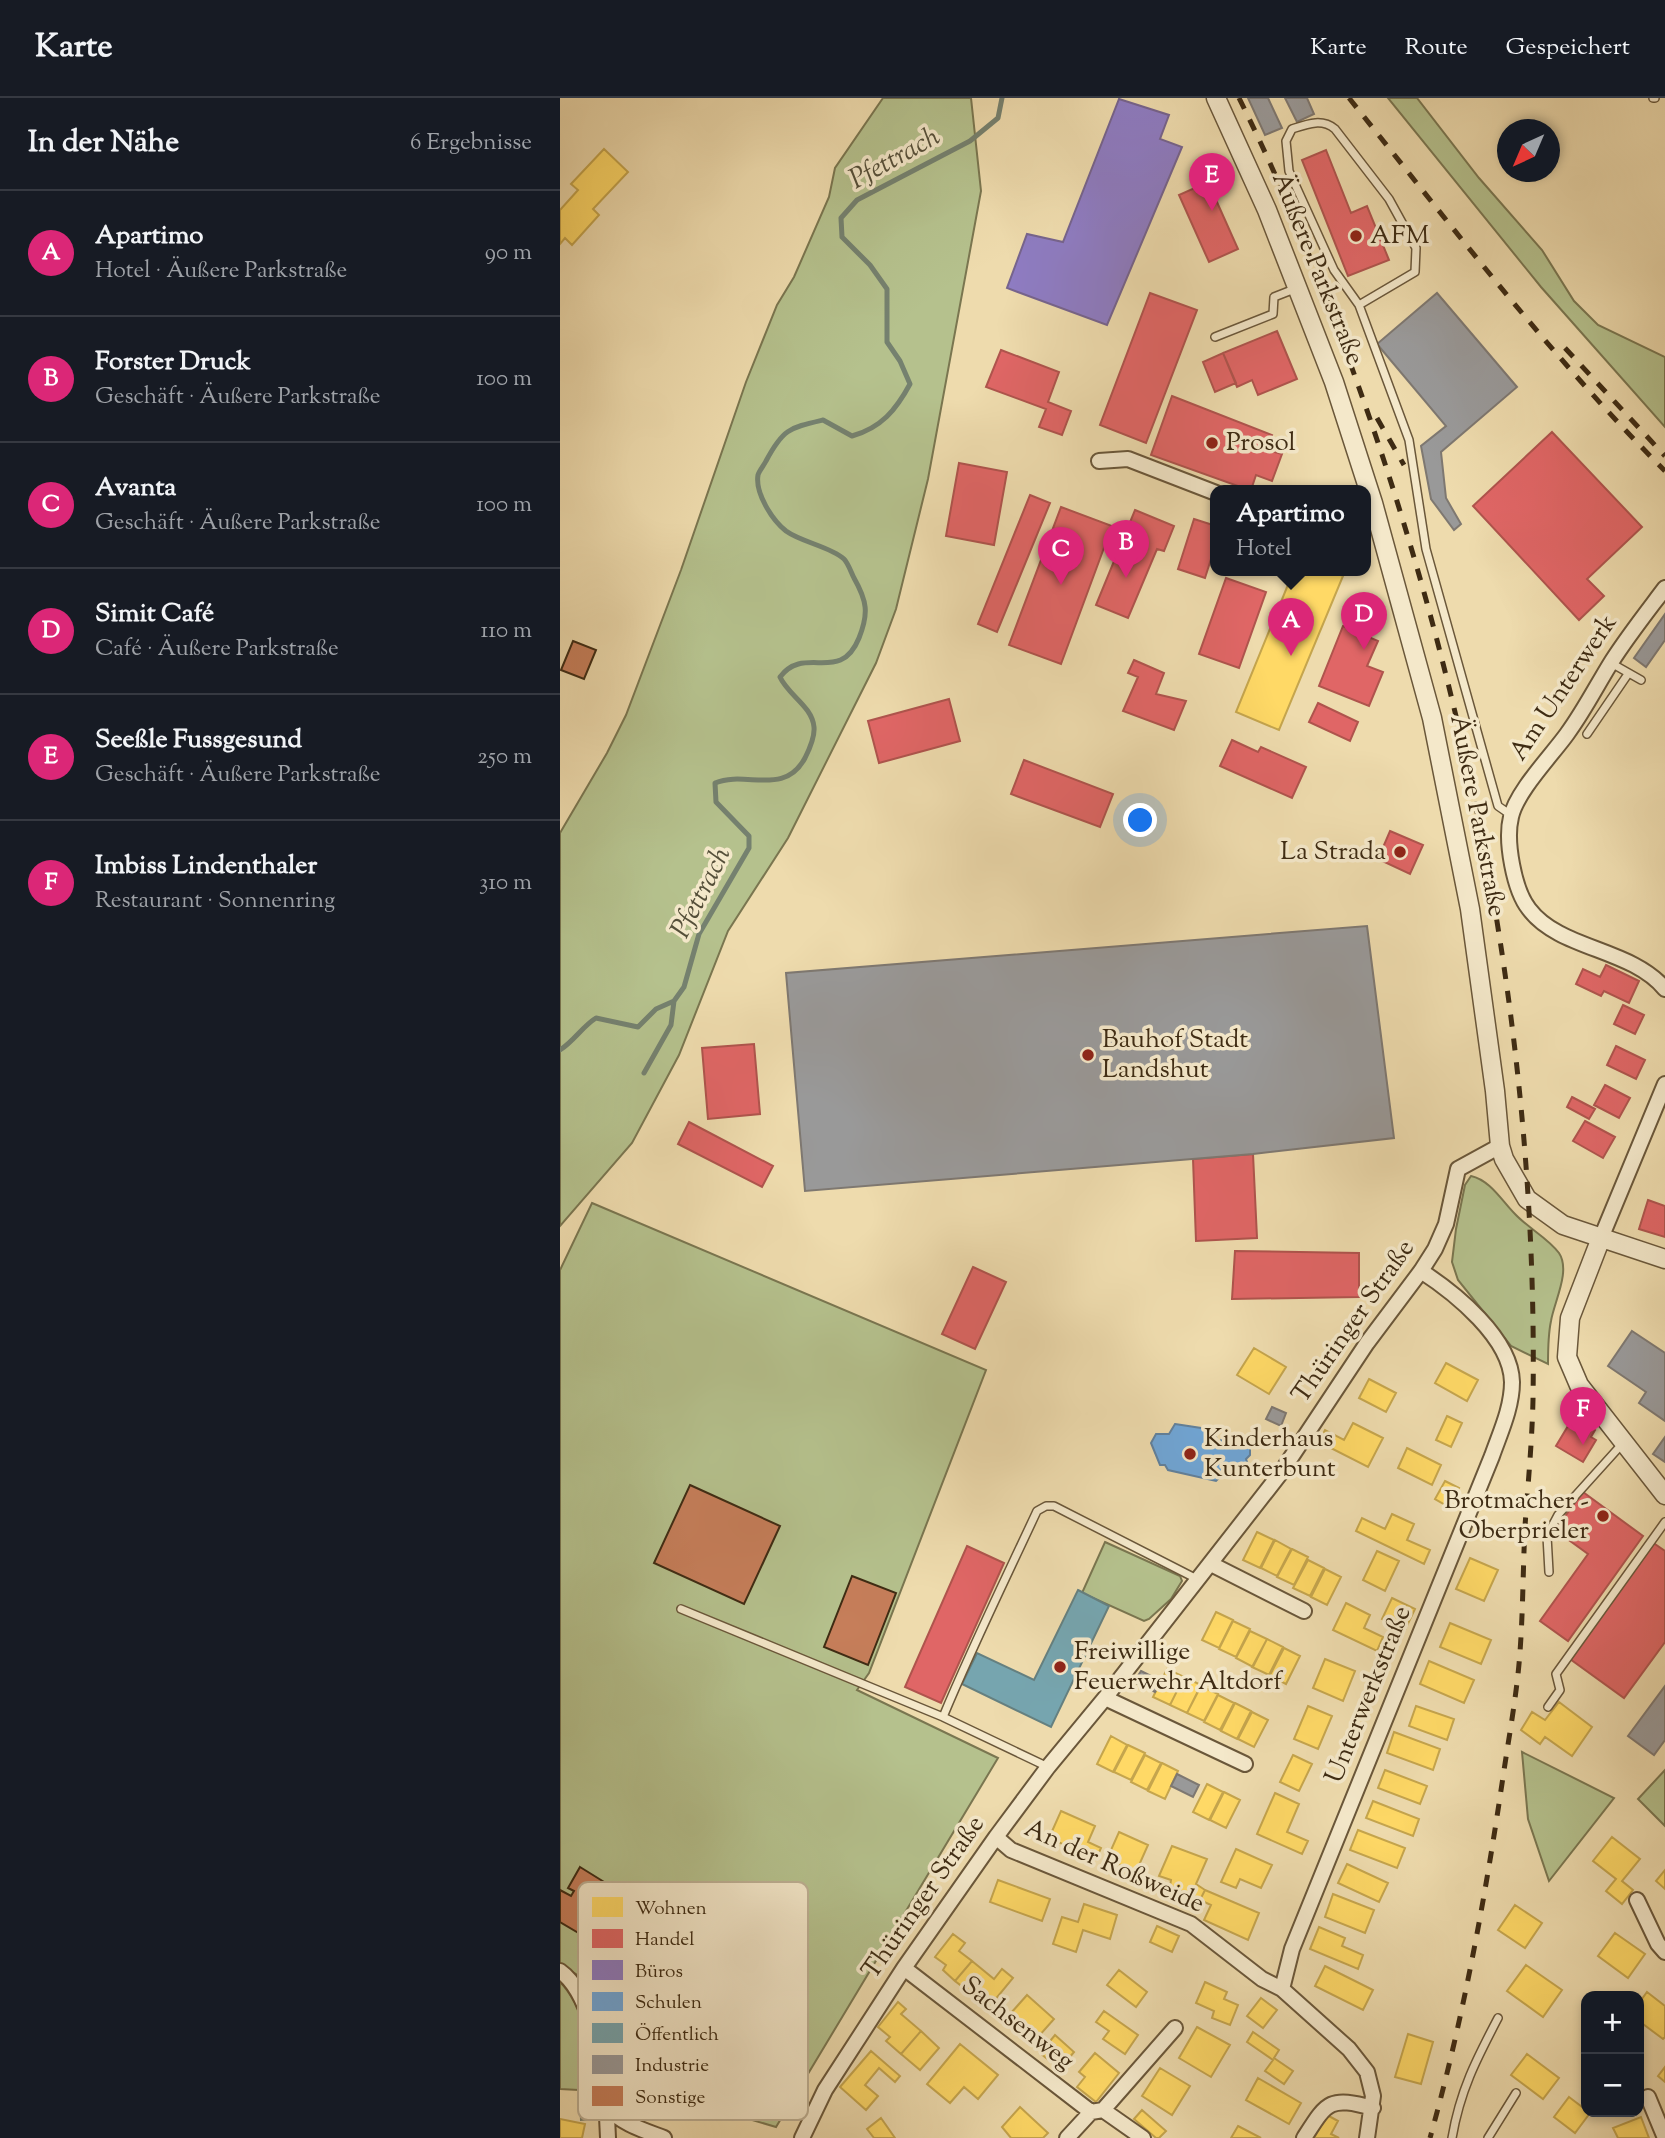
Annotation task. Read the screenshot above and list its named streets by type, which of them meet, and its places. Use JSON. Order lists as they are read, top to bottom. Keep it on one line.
{"streets":{"street":["Äußere Parkstraße","Am Unterwerk","Thüringer Straße","Unterwerkstraße","An der Roßweide","Sachsenweg"]},"crossings":[["Äußere Parkstraße","Thüringer Straße"],["Thüringer Straße","Unterwerkstraße"],["Thüringer Straße","An der Roßweide"],["Thüringer Straße","Sachsenweg"],["Unterwerkstraße","An der Roßweide"]],"water":["Pfettrach"],"places":["AFM","Prosol","La Strada","Bauhof Stadt Landshut","Kinderhaus Kunterbunt","Brotmacher - Oberprieler","Freiwillige Feuerwehr Altdorf"],"legend":["Wohnen","Handel","Büros","Schulen","Öffentlich","Industrie","Sonstige"],"north":"bottom left","page":{"header":"Karte","nav":["Karte","Route","Gespeichert"],"heading":["In der Nähe","6 Ergebnisse"],"pins":["E","B","C","D","A","F"],"list":[{"mark":"A","name":"Apartimo","note":"Hotel · Äußere Parkstraße","value":"90 m"},{"mark":"B","name":"Forster Druck","note":"Geschäft · Äußere Parkstraße","value":"100 m"},{"mark":"C","name":"Avanta","note":"Geschäft · Äußere Parkstraße","value":"100 m"},{"mark":"D","name":"Simit Café","note":"Café · Äußere Parkstraße","value":"110 m"},{"mark":"E","name":"Seeßle Fussgesund","note":"Geschäft · Äußere Parkstraße","value":"250 m"},{"mark":"F","name":"Imbiss Lindenthaler","note":"Restaurant · Sonnenring","value":"310 m"}],"popup":["Apartimo","Hotel"],"map_buttons":["+","−"]}}
